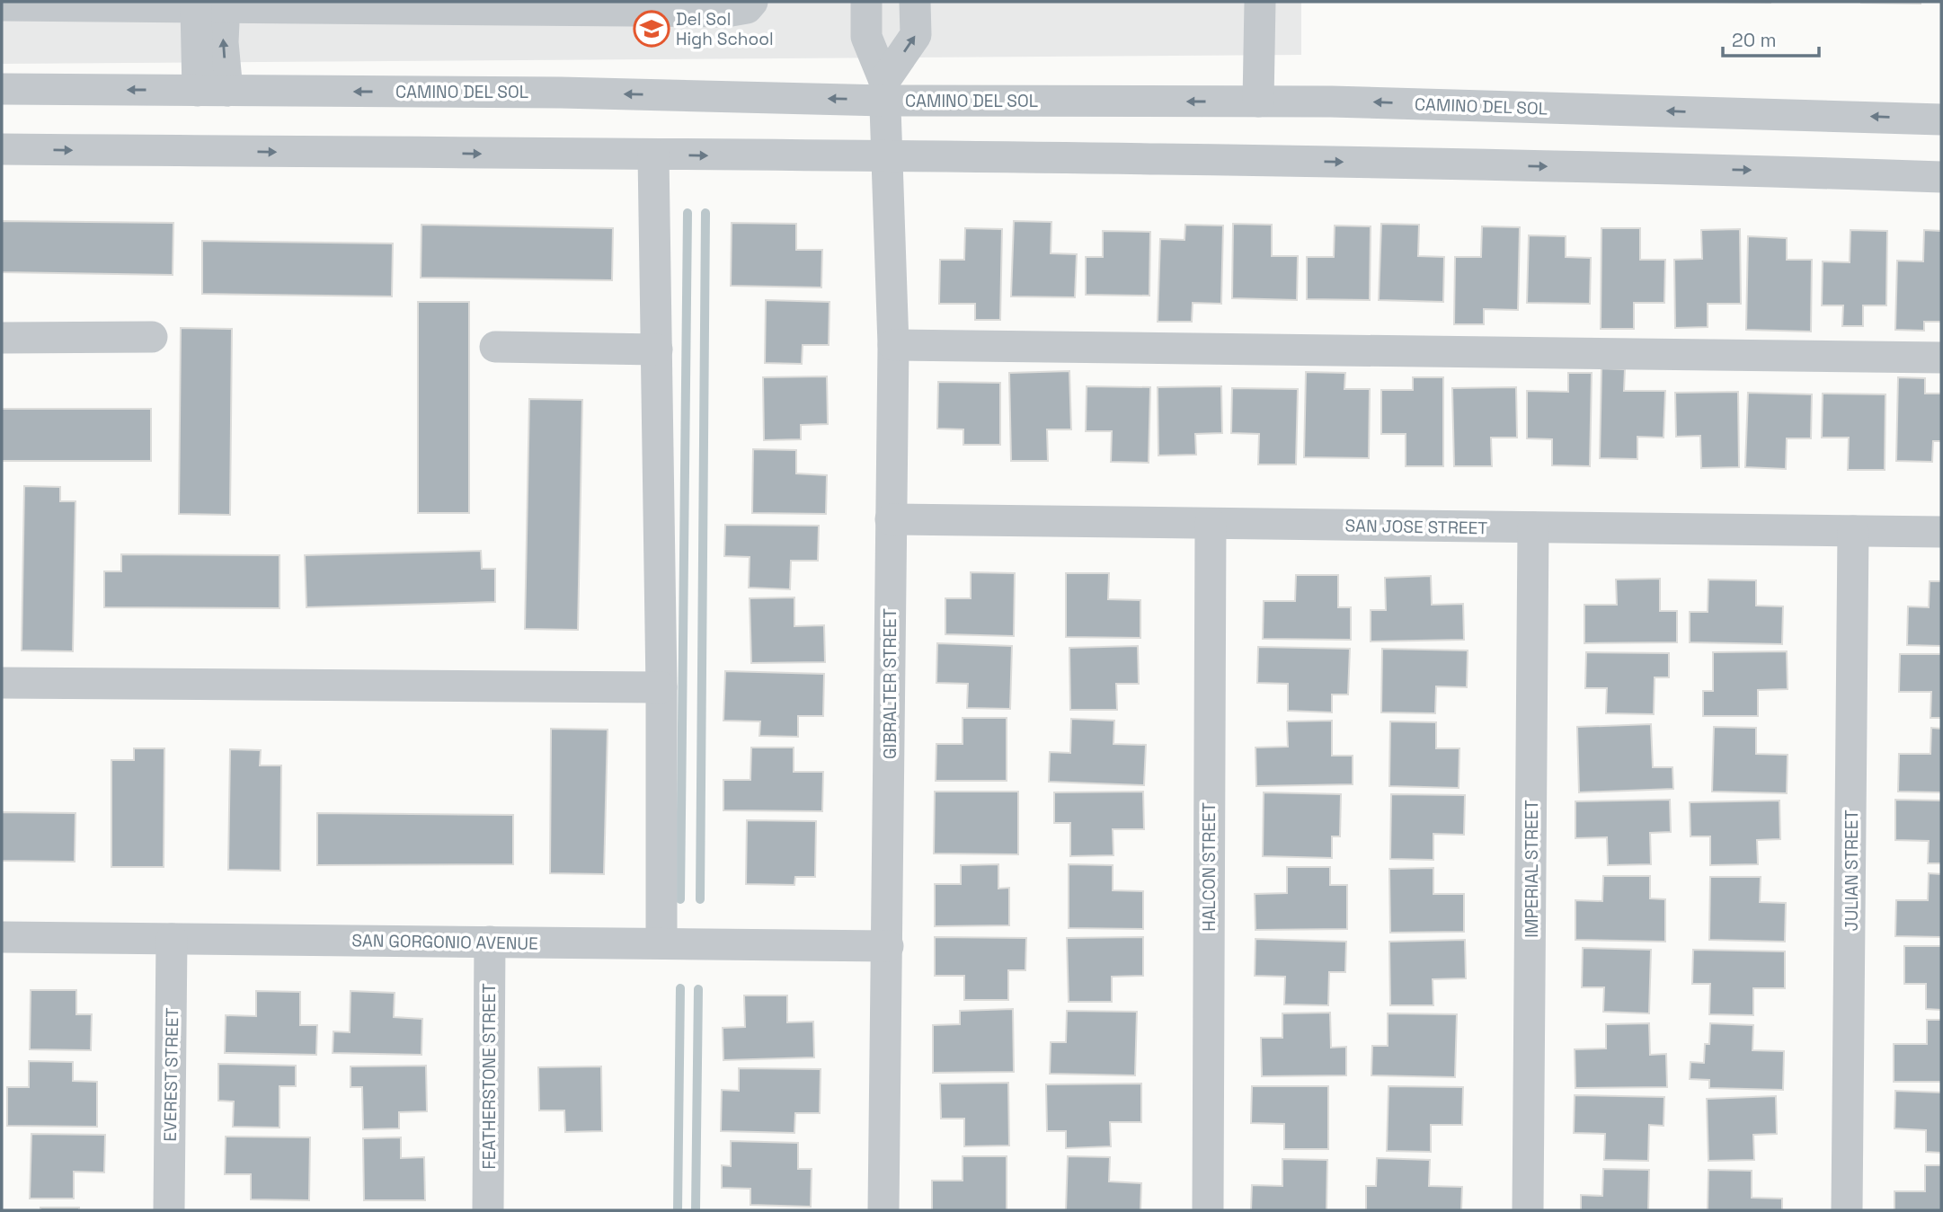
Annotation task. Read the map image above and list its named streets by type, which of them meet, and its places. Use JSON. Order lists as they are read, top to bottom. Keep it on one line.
{"streets":{"street":["CAMINO DEL SOL","SAN JOSE STREET","GIBRALTER STREET","HALCON STREET","IMPERIAL STREET","JULIAN STREET","SAN GORGONIO AVENUE","EVEREST STREET","FEATHERSTONE STREET"]},"crossings":[["CAMINO DEL SOL","GIBRALTER STREET"],["SAN JOSE STREET","GIBRALTER STREET"],["SAN JOSE STREET","HALCON STREET"],["SAN JOSE STREET","IMPERIAL STREET"],["SAN JOSE STREET","JULIAN STREET"],["GIBRALTER STREET","SAN GORGONIO AVENUE"],["SAN GORGONIO AVENUE","EVEREST STREET"],["SAN GORGONIO AVENUE","FEATHERSTONE STREET"]],"places":{"school or university":["Del Sol High School"]},"scale_bar":"20 m"}
